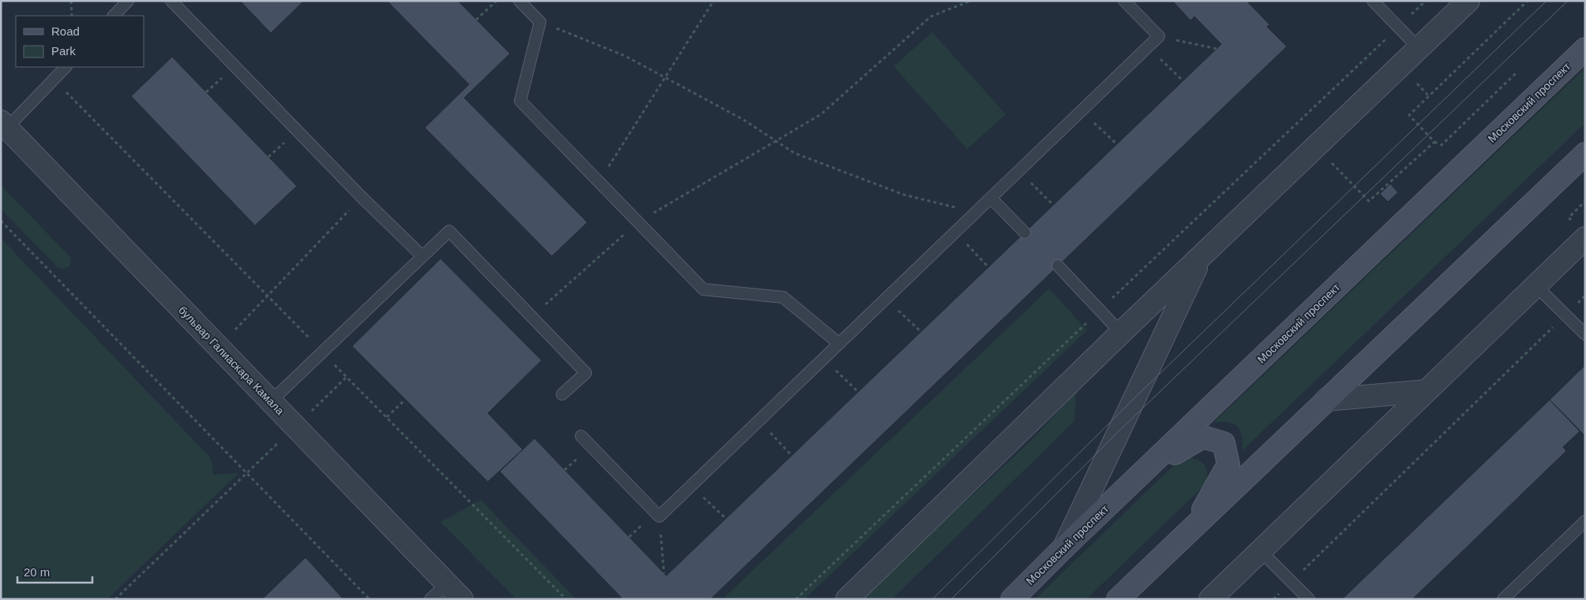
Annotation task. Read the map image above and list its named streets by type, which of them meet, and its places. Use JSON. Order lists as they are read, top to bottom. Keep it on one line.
{"streets":{"main road":["Московский проспект"],"street":["бульвар Галиаскара Камала"]},"legend":["Road","Park"],"scale_bar":"20 m"}
